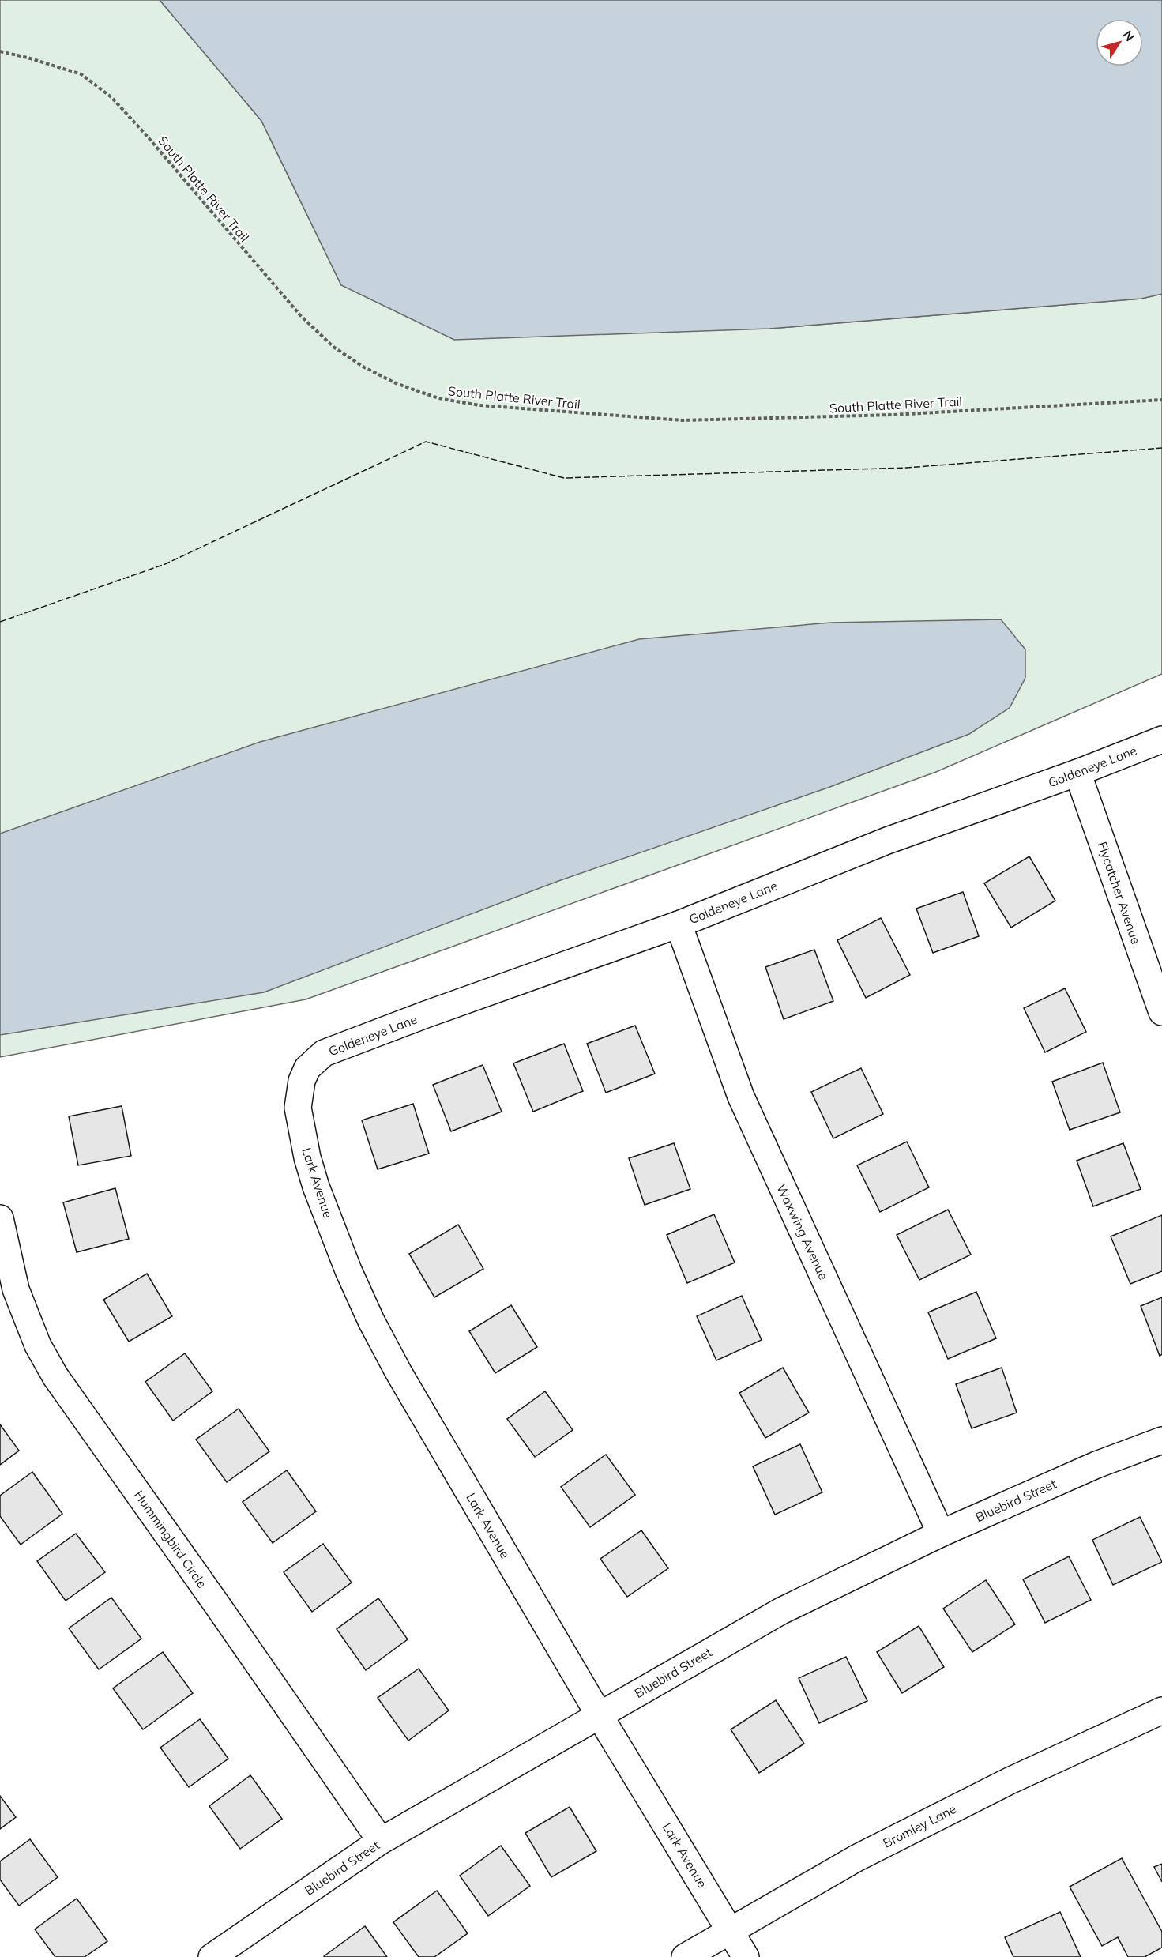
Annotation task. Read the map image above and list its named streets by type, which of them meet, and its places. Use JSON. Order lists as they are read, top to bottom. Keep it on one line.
{"streets":{"street":["Goldeneye Lane","Flycatcher Avenue","Lark Avenue","Waxwing Avenue","Bluebird Street","Hummingbird Circle","Bromley Lane"],"path":["South Platte River Trail"]},"crossings":[["Goldeneye Lane","Flycatcher Avenue"],["Goldeneye Lane","Lark Avenue"],["Goldeneye Lane","Waxwing Avenue"],["Lark Avenue","Bluebird Street"],["Lark Avenue","Bromley Lane"],["Waxwing Avenue","Bluebird Street"],["Bluebird Street","Hummingbird Circle"]],"north":"top right"}
